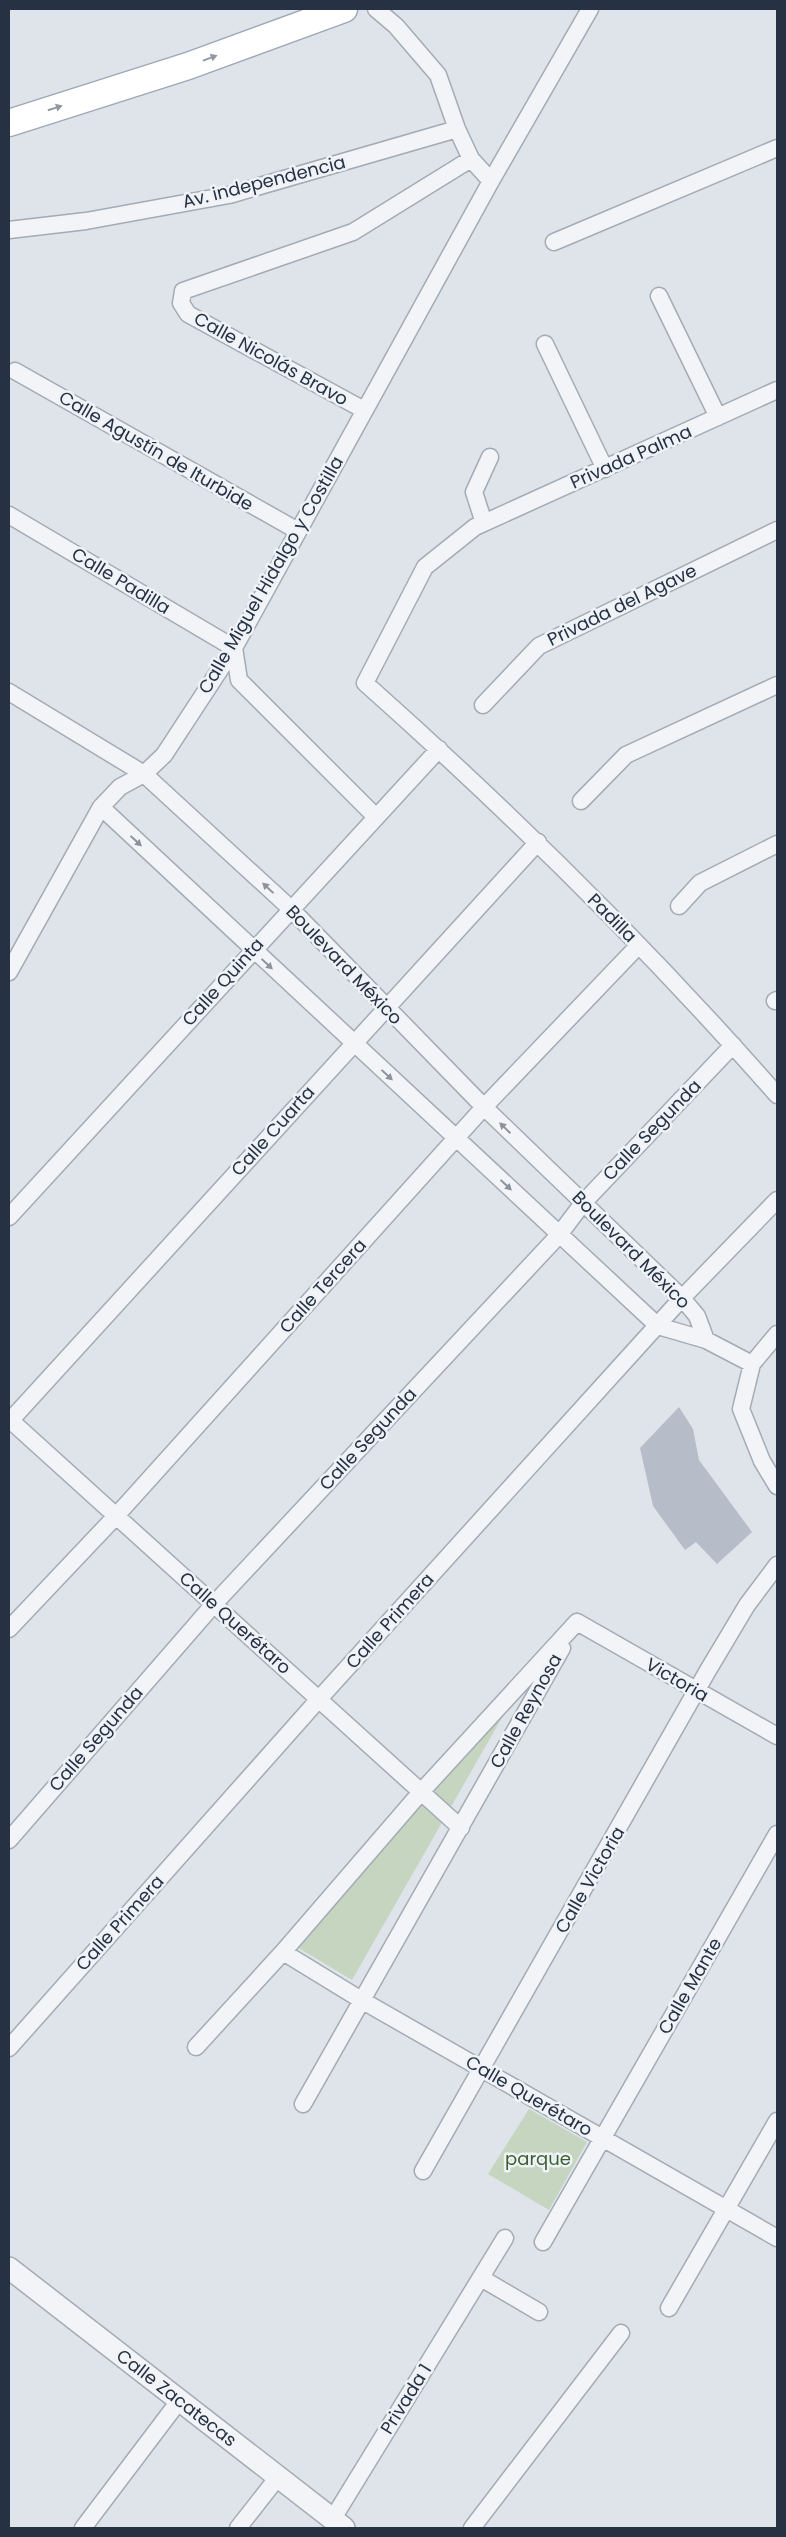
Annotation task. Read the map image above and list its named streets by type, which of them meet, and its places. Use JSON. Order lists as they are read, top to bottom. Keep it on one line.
{"streets":{"street":["Av. independencia","Calle Nicolás Bravo","Calle Agustín de Iturbide","Privada Palma","Calle Miguel Hidalgo y Costilla","Calle Padilla","Privada del Agave","Padilla","Boulevard México","Calle Quinta","Calle Segunda","Calle Cuarta","Calle Tercera","Calle Primera","Calle Querétaro","Victoria","Calle Reynosa","Calle Victoria","Calle Mante","Calle Zacatecas","Privada 1"]},"crossings":[["Calle Nicolás Bravo","Calle Miguel Hidalgo y Costilla"],["Calle Agustín de Iturbide","Calle Miguel Hidalgo y Costilla"],["Privada Palma","Padilla"],["Privada Palma","Calle Quinta"],["Calle Miguel Hidalgo y Costilla","Calle Padilla"],["Calle Miguel Hidalgo y Costilla","Boulevard México"],["Padilla","Calle Quinta"],["Padilla","Calle Segunda"],["Padilla","Calle Cuarta"],["Padilla","Calle Tercera"],["Boulevard México","Calle Quinta"],["Boulevard México","Calle Segunda"],["Boulevard México","Calle Cuarta"],["Boulevard México","Calle Tercera"],["Boulevard México","Calle Primera"],["Calle Segunda","Calle Querétaro"],["Calle Cuarta","Calle Querétaro"],["Calle Tercera","Calle Querétaro"],["Calle Primera","Calle Querétaro"],["Calle Querétaro","Calle Reynosa"],["Calle Querétaro","Calle Victoria"],["Calle Querétaro","Calle Mante"],["Victoria","Calle Reynosa"],["Victoria","Calle Victoria"],["Calle Zacatecas","Privada 1"]],"parks":["parque"]}
